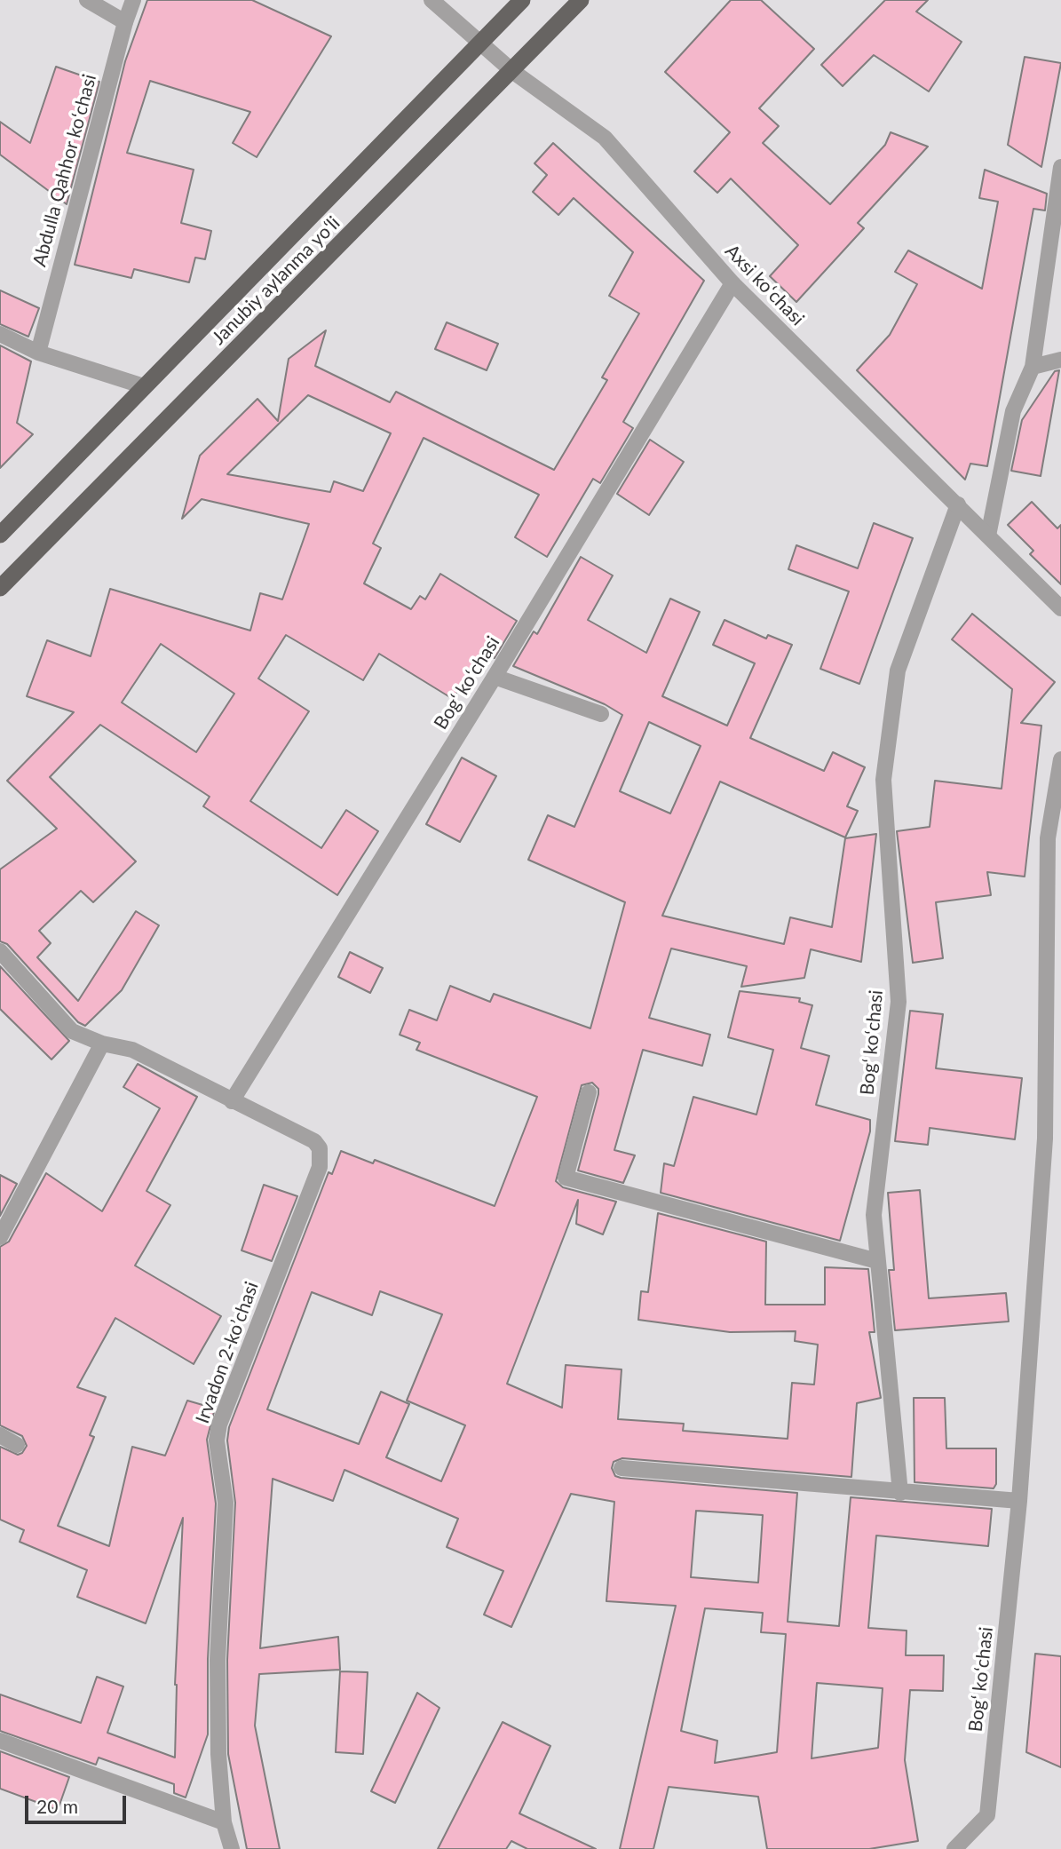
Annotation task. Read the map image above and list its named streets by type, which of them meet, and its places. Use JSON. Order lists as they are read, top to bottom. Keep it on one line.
{"streets":{"highway":["Janubiy aylanma yoʻli"],"street":["Abdulla Qahhor koʻchasi","Axsi koʻchasi","Bogʻ koʻchasi","Irvadon 2-koʼchasi"]},"crossings":[["Janubiy aylanma yoʻli","Axsi koʻchasi"],["Axsi koʻchasi","Bogʻ koʻchasi"],["Bogʻ koʻchasi","Irvadon 2-koʼchasi"]],"scale_bar":"20 m"}
